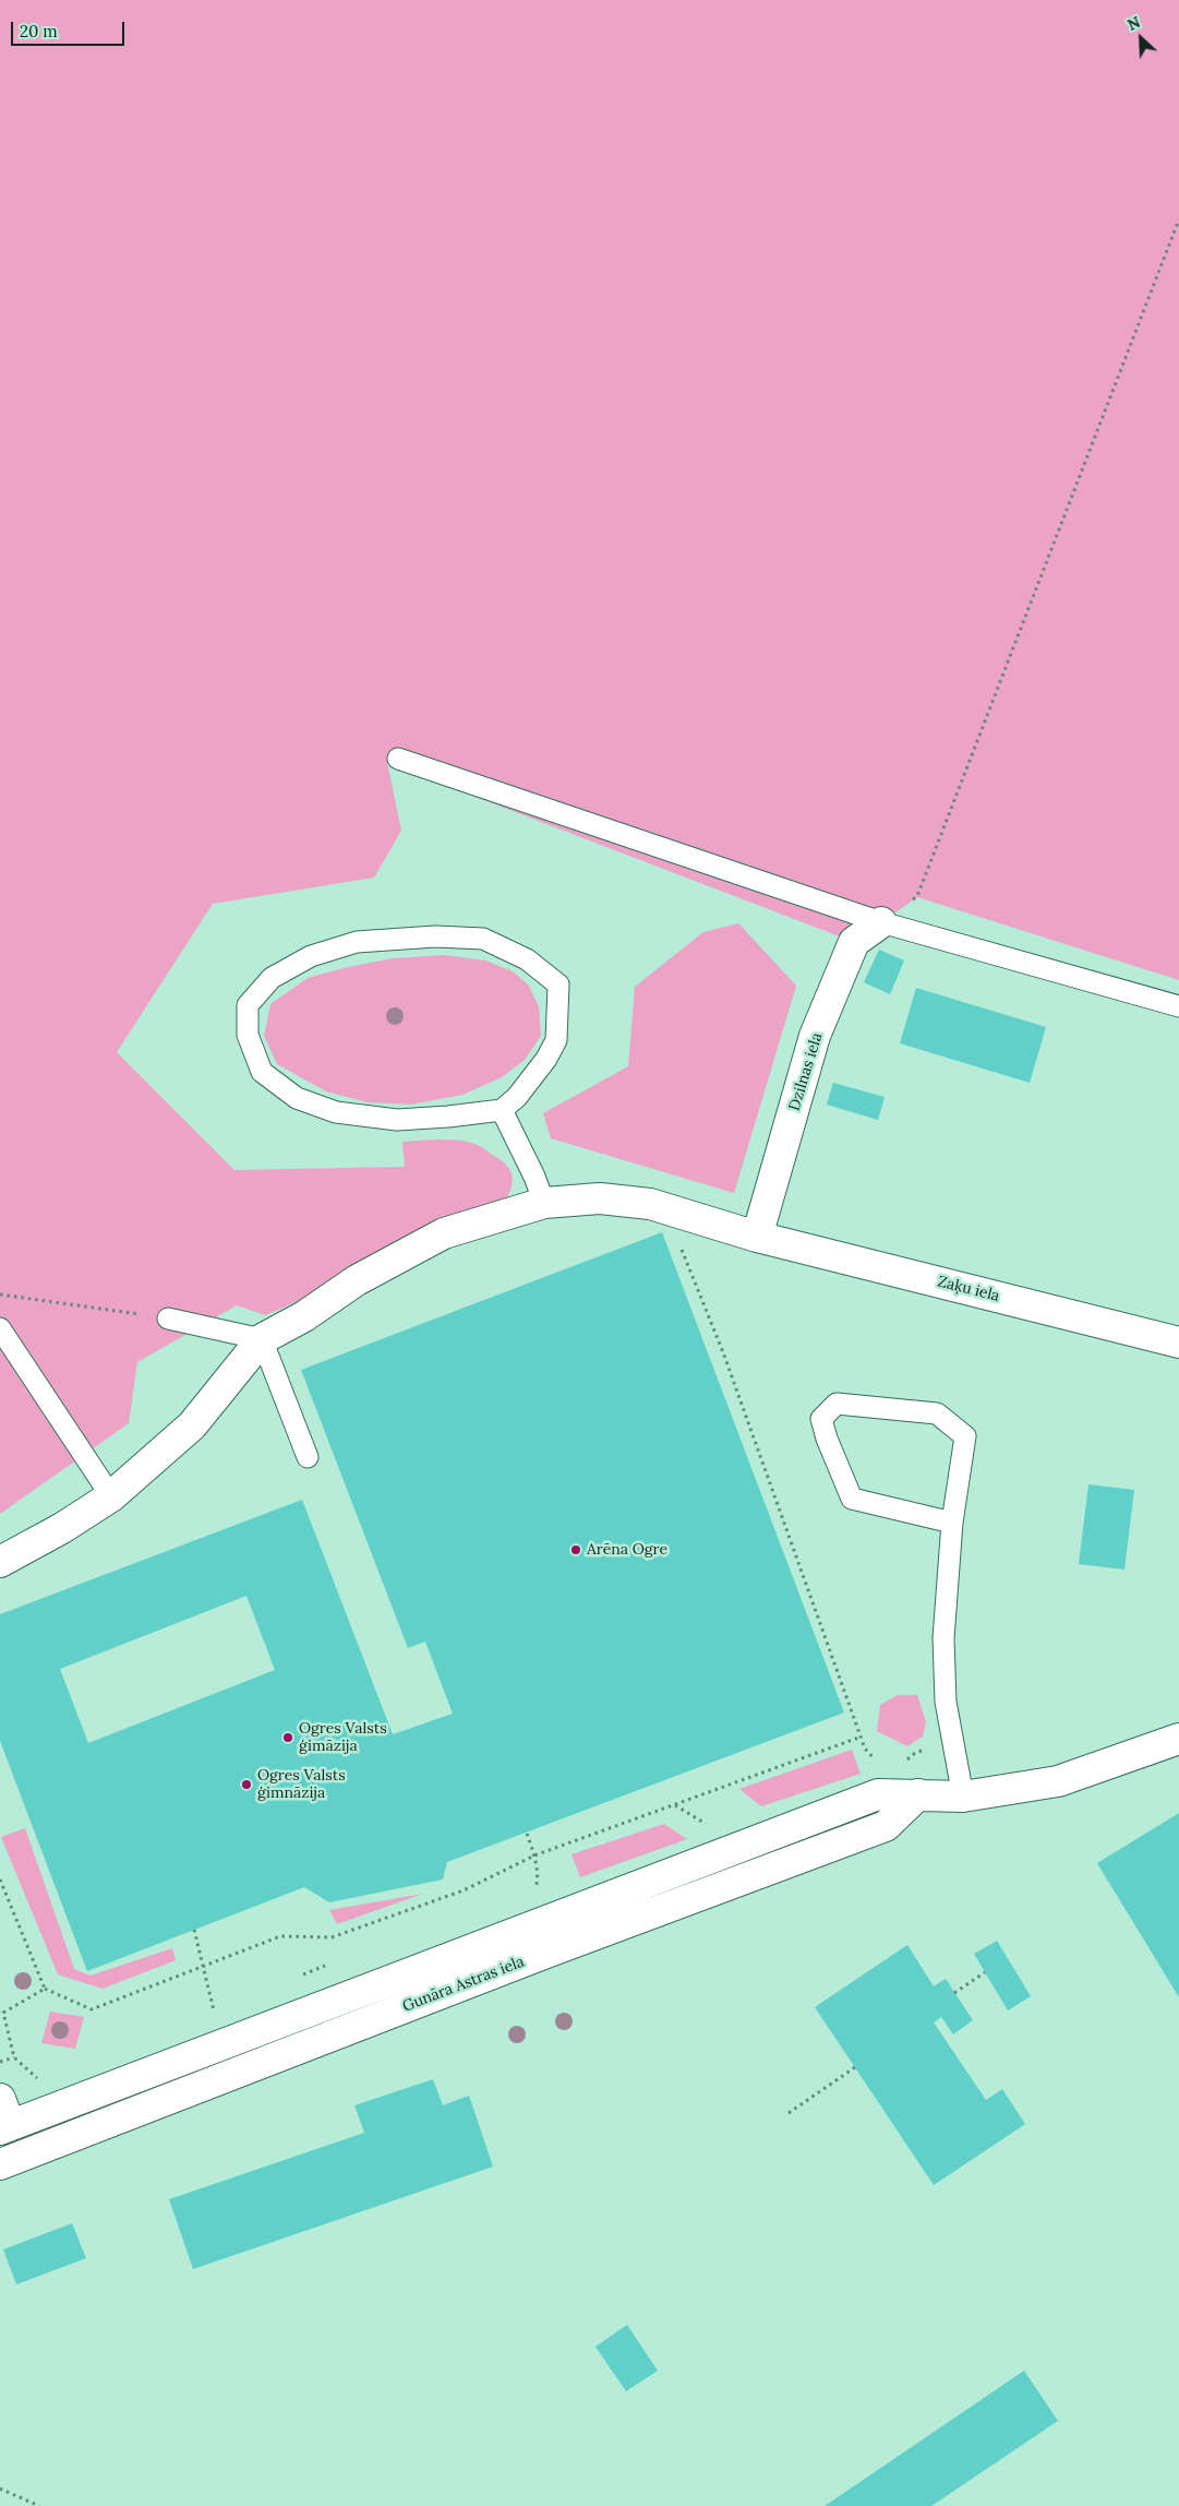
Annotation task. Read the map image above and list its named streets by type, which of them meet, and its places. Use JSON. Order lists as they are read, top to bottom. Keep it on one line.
{"streets":{"street":["Dzilnas iela","Zaķu iela","Gunāra Astras iela"]},"crossings":[["Dzilnas iela","Zaķu iela"]],"places":["Arēna Ogre","Ogres Valsts ģimāzija","Ogres Valsts ģimnāzija"],"scale_bar":"20 m","north":"top left"}
